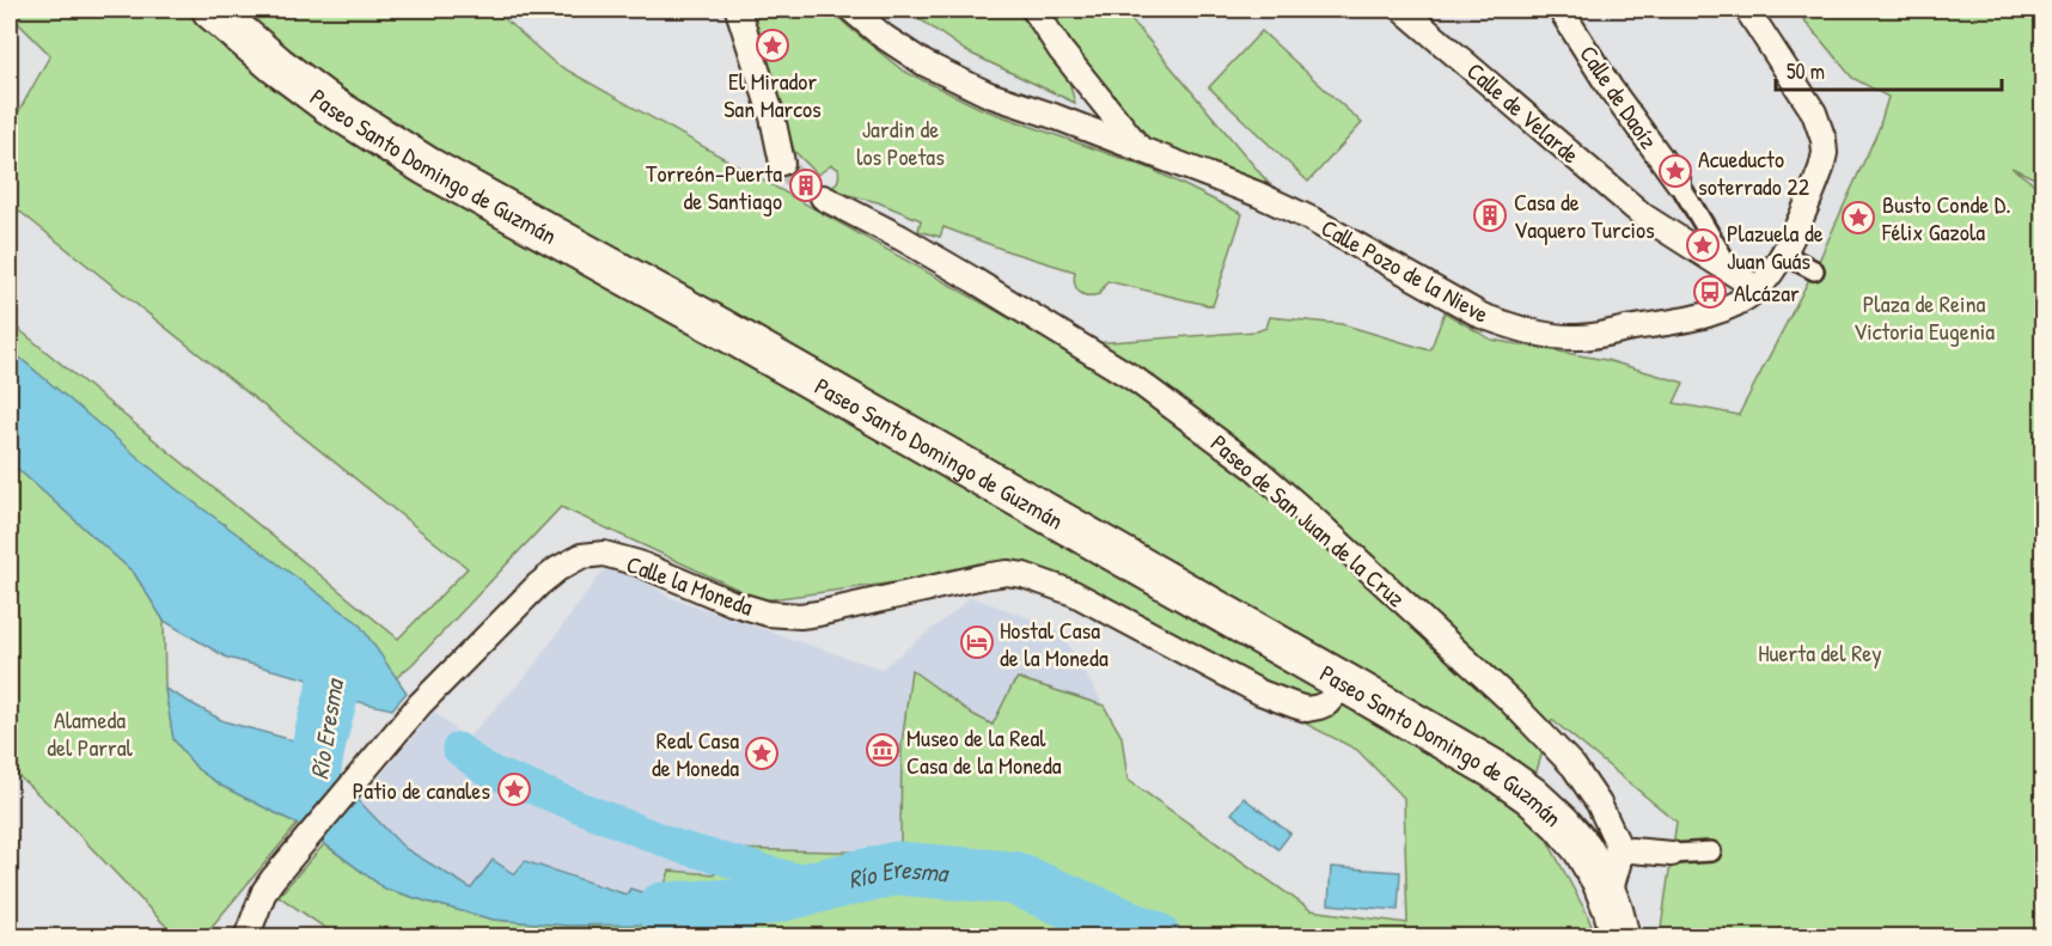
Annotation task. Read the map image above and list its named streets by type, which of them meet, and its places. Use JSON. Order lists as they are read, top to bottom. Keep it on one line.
{"streets":{"main road":["Paseo Santo Domingo de Guzmán"],"street":["Calle de Daoíz","Calle de Velarde","Calle Pozo de la Nieve","Paseo de San Juan de la Cruz","Calle la Moneda"]},"crossings":[["Paseo Santo Domingo de Guzmán","Calle la Moneda"]],"water":["Río Eresma"],"parks":["Jardin de los Poetas","Plaza de Reina Victoria Eugenia","Huerta del Rey","Alameda del Parral"],"places":{"place":["El Mirador San Marcos","Acueducto soterrado 22","Busto Conde D. Félix Gazola","Plazuela de Juan Guás","Real Casa de Moneda","Patio de canales"],"building":["Torreón-Puerta de Santiago","Casa de Vaquero Turcios"],"bus stop":["Alcázar"],"hotel":["Hostal Casa de la Moneda"],"museum":["Museo de la Real Casa de la Moneda"]},"scale_bar":"50 m"}
